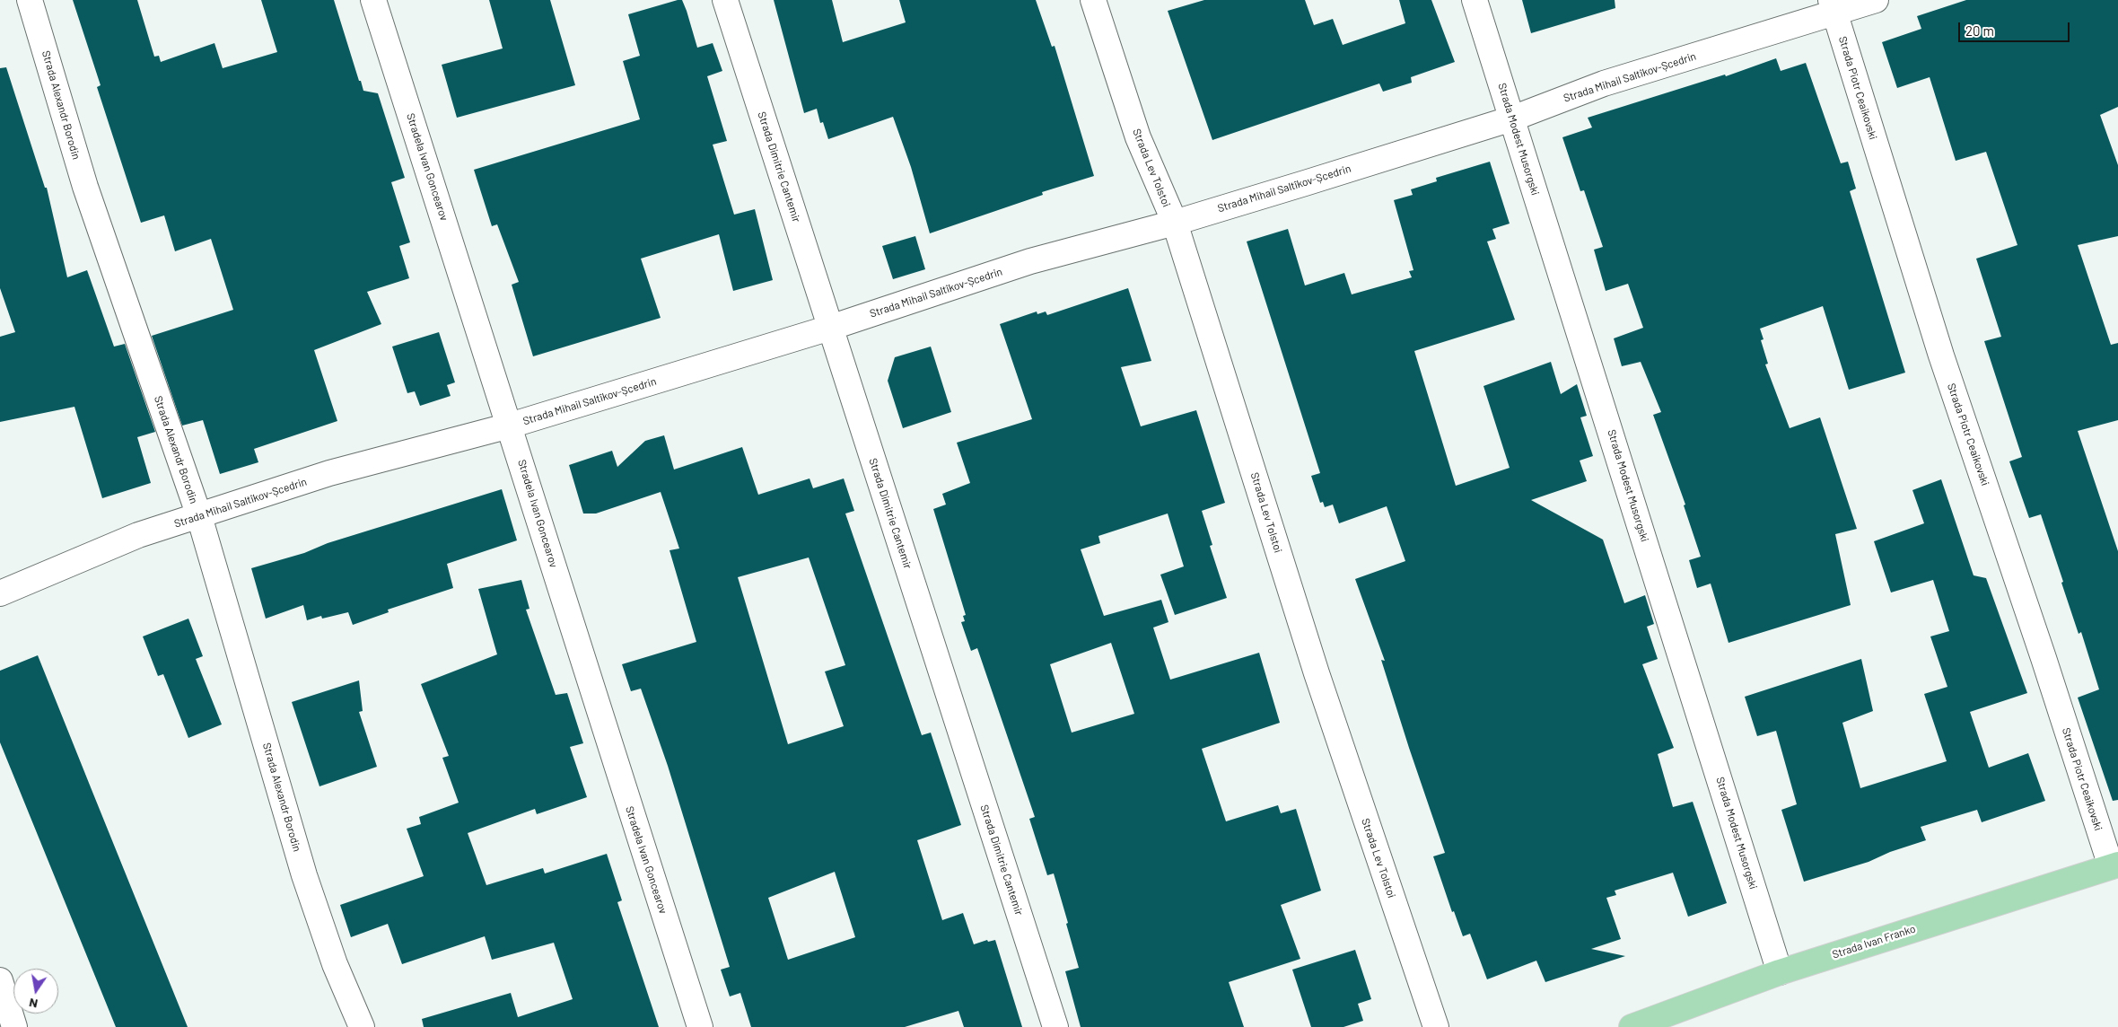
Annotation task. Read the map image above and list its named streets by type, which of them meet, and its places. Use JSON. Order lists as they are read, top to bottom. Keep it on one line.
{"streets":{"main road":["Strada Ivan Franko"],"street":["Strada Mihail Saltîkov-Șcedrin","Strada Piotr Ceaikovski","Strada Alexandr Borodin","Strada Modest Musorgski","Stradela Ivan Goncearov","Strada Dimitrie Cantemir","Strada Lev Tolstoi"]},"crossings":[["Strada Mihail Saltîkov-Șcedrin","Strada Piotr Ceaikovski"],["Strada Mihail Saltîkov-Șcedrin","Strada Alexandr Borodin"],["Strada Mihail Saltîkov-Șcedrin","Strada Modest Musorgski"],["Strada Mihail Saltîkov-Șcedrin","Stradela Ivan Goncearov"],["Strada Mihail Saltîkov-Șcedrin","Strada Dimitrie Cantemir"],["Strada Mihail Saltîkov-Șcedrin","Strada Lev Tolstoi"],["Strada Piotr Ceaikovski","Strada Ivan Franko"],["Strada Modest Musorgski","Strada Ivan Franko"]],"scale_bar":"20 m","north":"bottom"}
